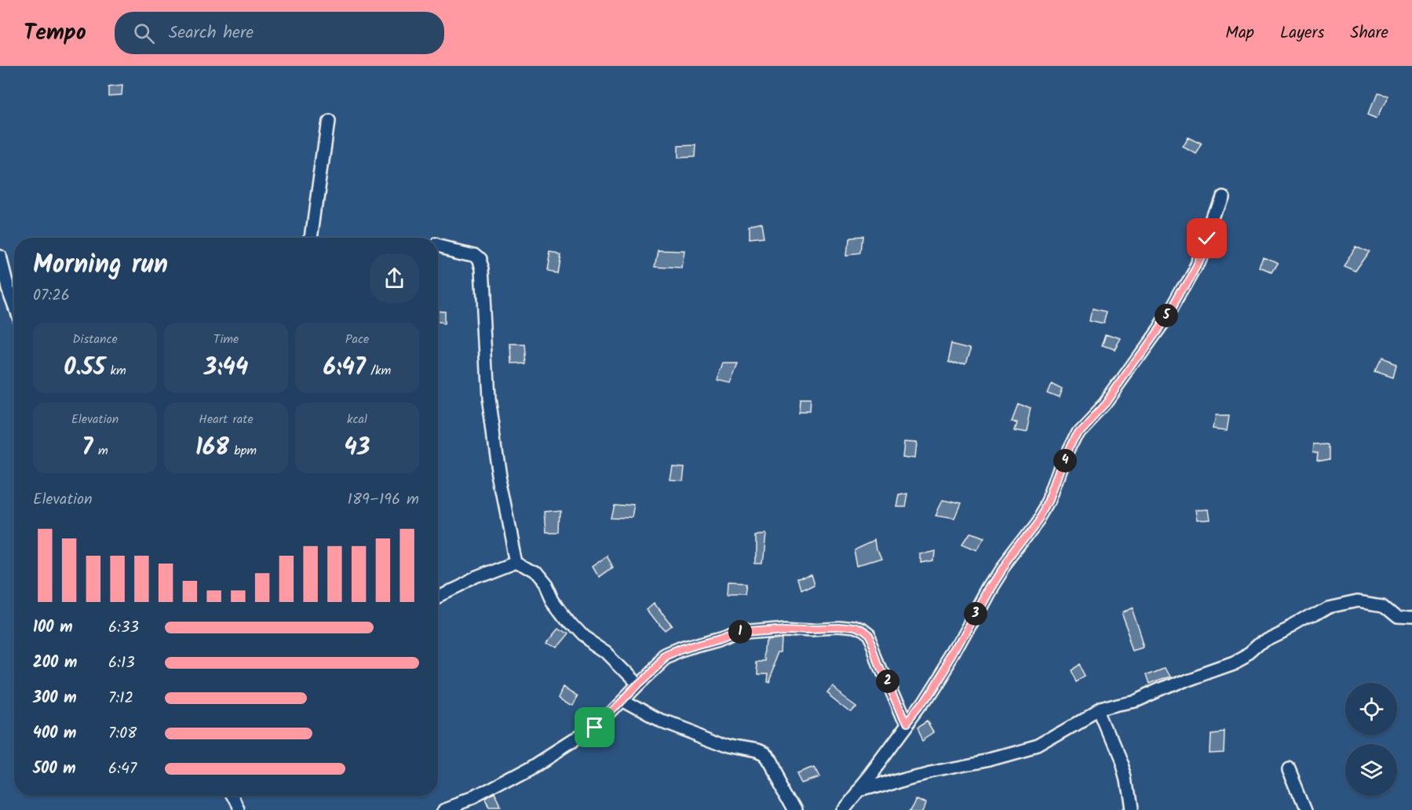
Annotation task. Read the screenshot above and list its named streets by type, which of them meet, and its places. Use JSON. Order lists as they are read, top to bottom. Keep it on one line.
{"page":{"header":"Tempo","search":"Search here","nav":["Map","Layers","Share"],"heading":["Morning run","07:26"],"pins":["5","4","3","1","2"],"stats":[["Distance","0.55 km"],["Time","3:44"],["Pace","6:47 /km"],["Elevation","7 m"],["Heart rate","168 bpm"],["kcal","43"]],"chart":["Elevation","189–196 m"],"list":[{"name":"100 m","note":"6:33"},{"name":"200 m","note":"6:13"},{"name":"300 m","note":"7:12"},{"name":"400 m","note":"7:08"},{"name":"500 m","note":"6:47"}]}}
